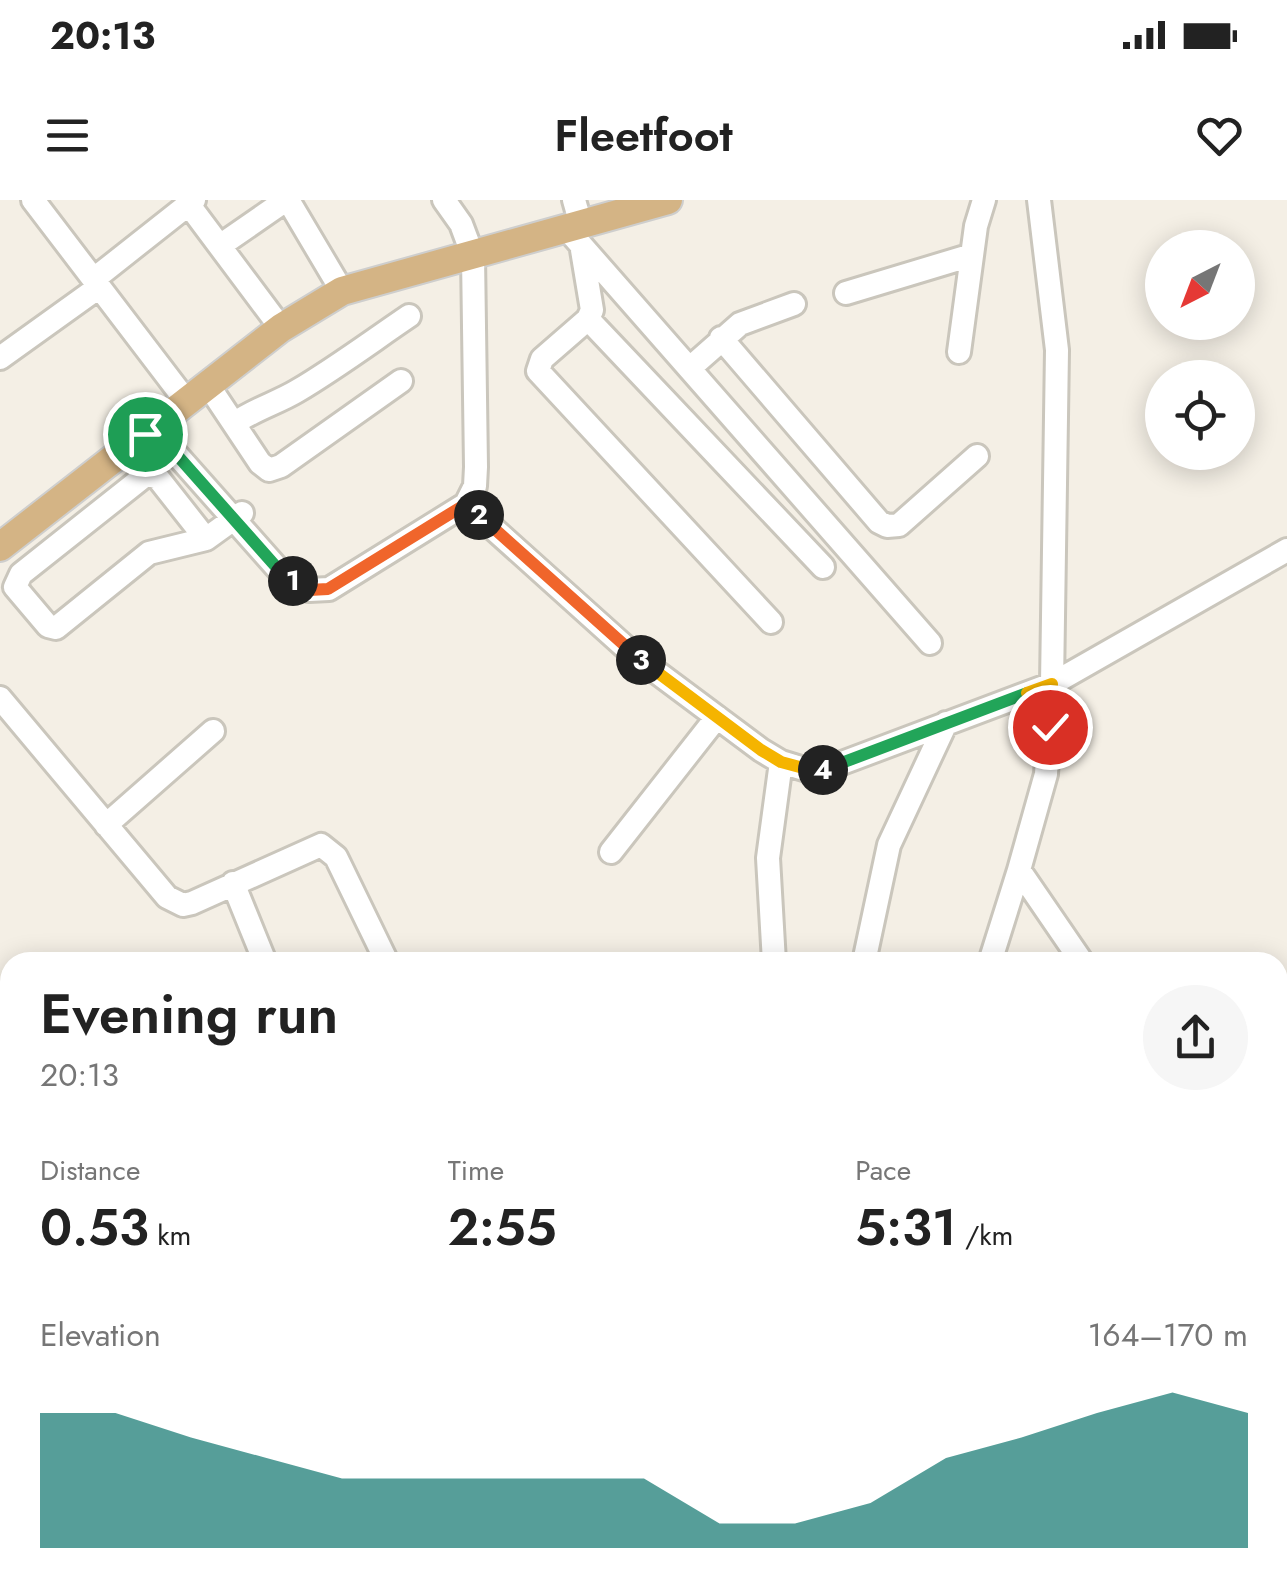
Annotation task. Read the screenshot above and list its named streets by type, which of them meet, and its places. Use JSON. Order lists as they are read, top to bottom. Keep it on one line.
{"north":"bottom left","page":{"status":"20:13","header":"Fleetfoot","pins":["2","1","3","4"],"heading":["Evening run","20:13"],"stats":[["Distance","0.53 km"],["Time","2:55"],["Pace","5:31 /km"]],"chart":["Elevation","164–170 m"]}}
